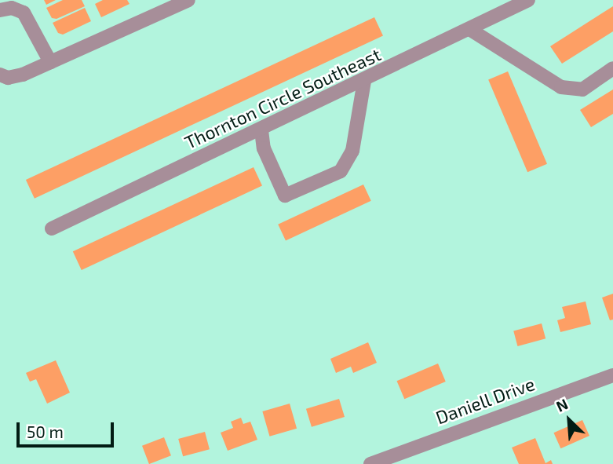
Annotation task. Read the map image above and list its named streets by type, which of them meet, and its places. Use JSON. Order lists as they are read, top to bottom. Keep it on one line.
{"streets":{"street":["Thornton Circle Southeast","Daniell Drive"]},"scale_bar":"50 m","north":"top left"}
